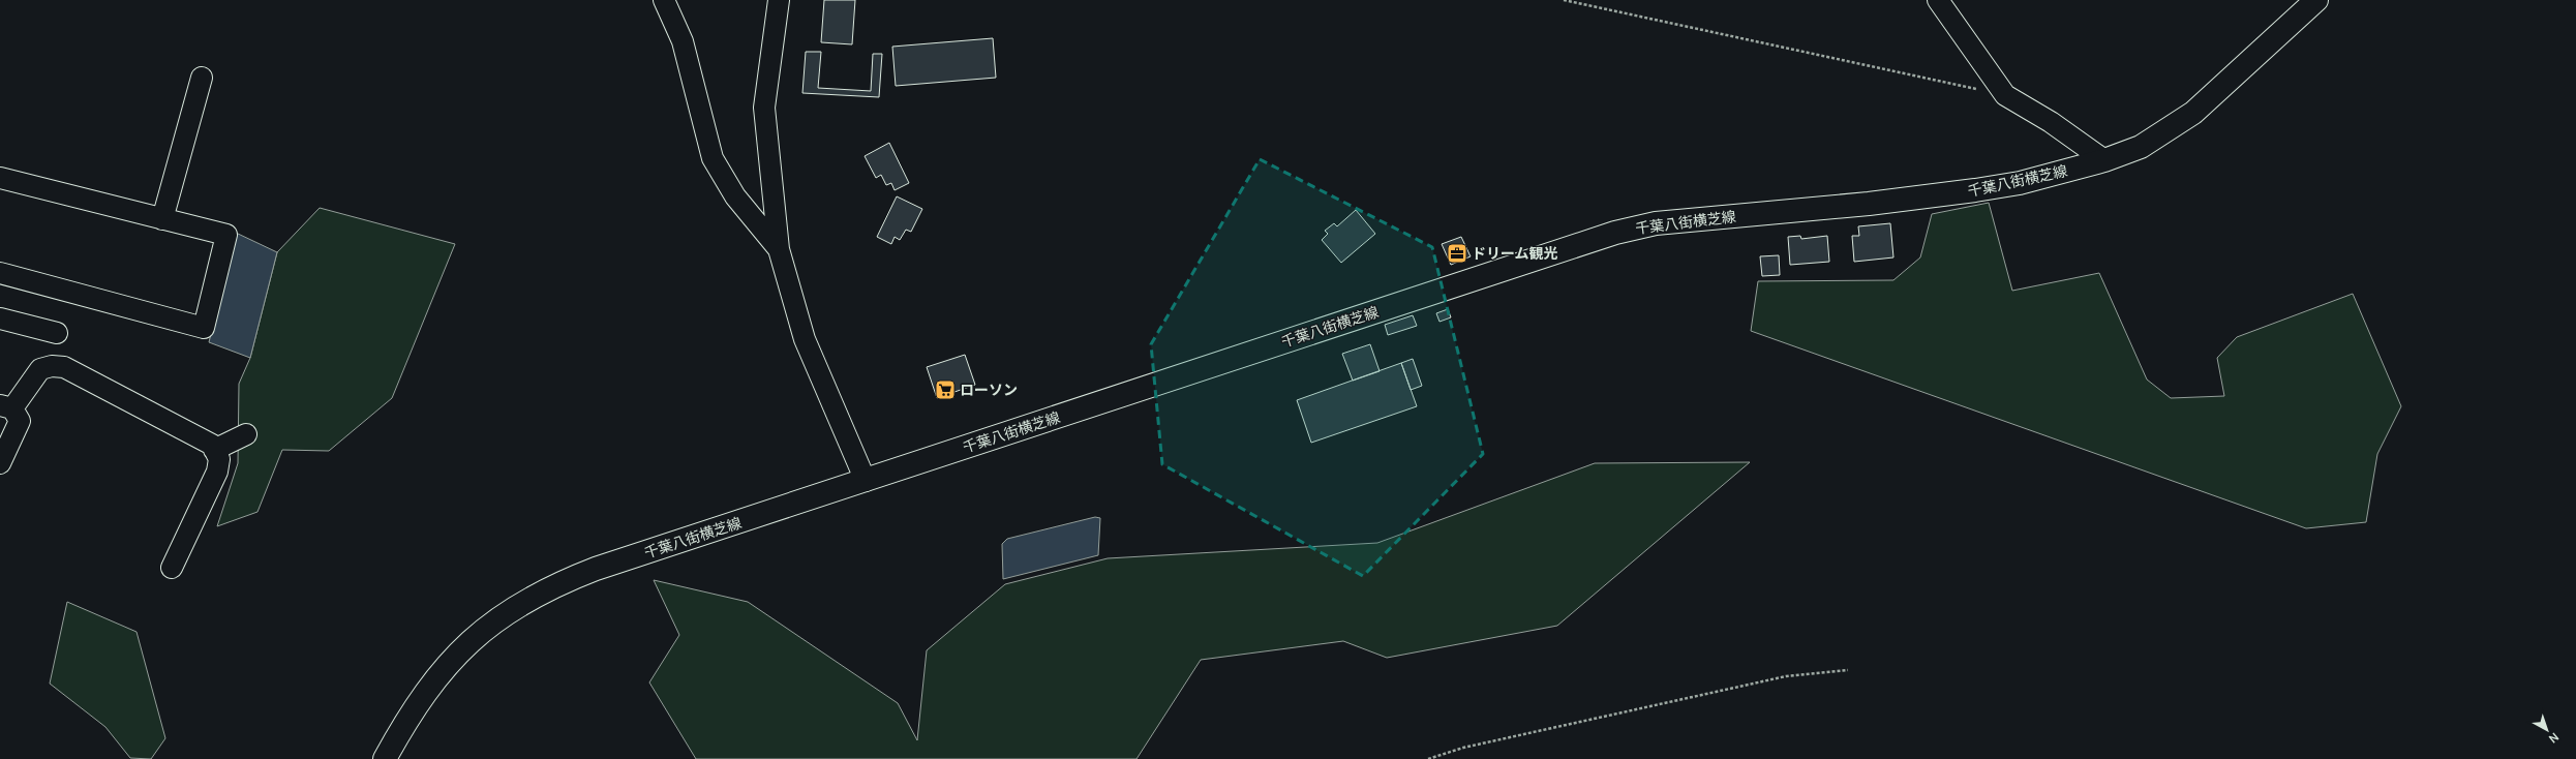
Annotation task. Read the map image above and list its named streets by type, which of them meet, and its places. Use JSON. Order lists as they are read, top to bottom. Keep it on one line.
{"streets":{"main road":["千葉八街横芝線"]},"places":{"office":["ドリーム観光"],"supermarket":["ローソン"]},"north":"bottom right"}
